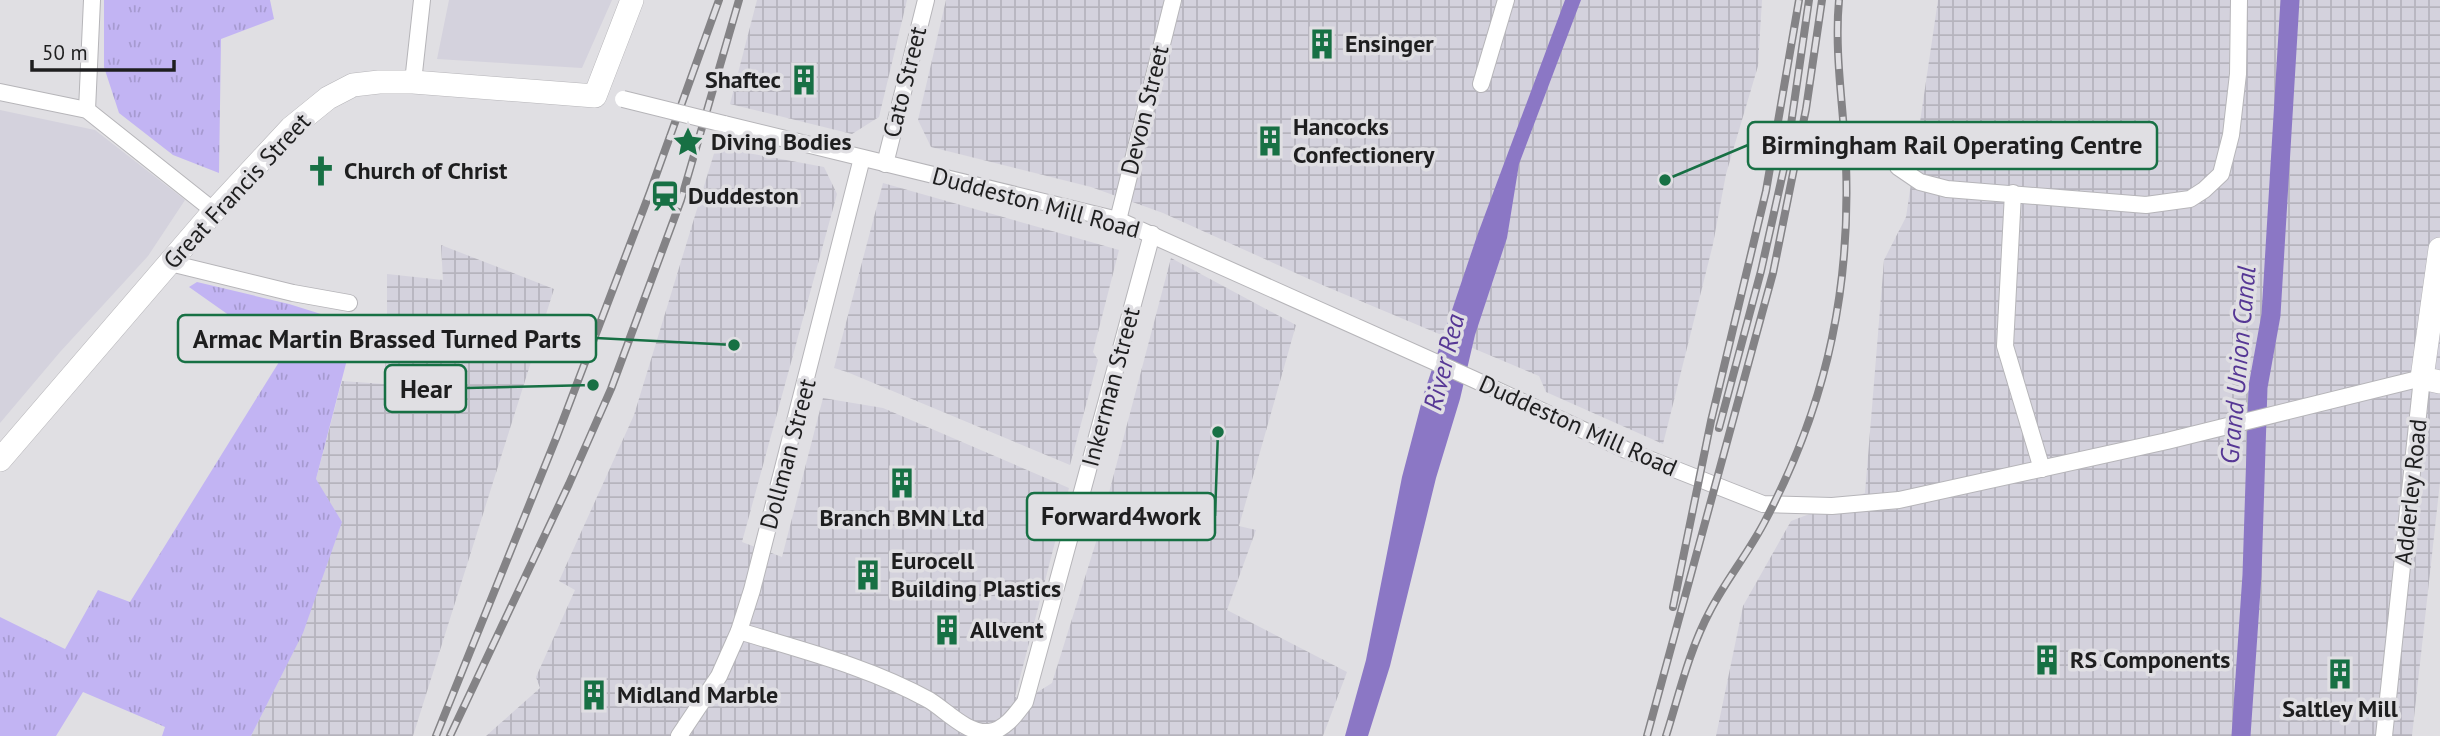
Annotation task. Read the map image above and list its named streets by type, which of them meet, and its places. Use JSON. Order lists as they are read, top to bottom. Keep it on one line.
{"streets":{"main road":["Great Francis Street","Adderley Road"],"street":["Cato Street","Devon Street","Duddeston Mill Road","Inkerman Street","Dollman Street"]},"crossings":[["Cato Street","Duddeston Mill Road"],["Devon Street","Duddeston Mill Road"],["Great Francis Street","Duddeston Mill Road"],["Duddeston Mill Road","Inkerman Street"],["Duddeston Mill Road","Dollman Street"],["Duddeston Mill Road","Adderley Road"],["Inkerman Street","Dollman Street"]],"water":["River Rea","Grand Union Canal"],"places":{"building":["Ensinger","Shaftec","Hancocks Confectionery","Branch BMN Ltd","Eurocell Building Plastics","Allvent","RS Components","Saltley Mill","Midland Marble"],"place":["Diving Bodies"],"church":["Church of Christ"],"other":["Birmingham Rail Operating Centre","Armac Martin Brassed Turned Parts","Hear","Forward4work"],"station":["Duddeston"]},"scale_bar":"50 m"}
